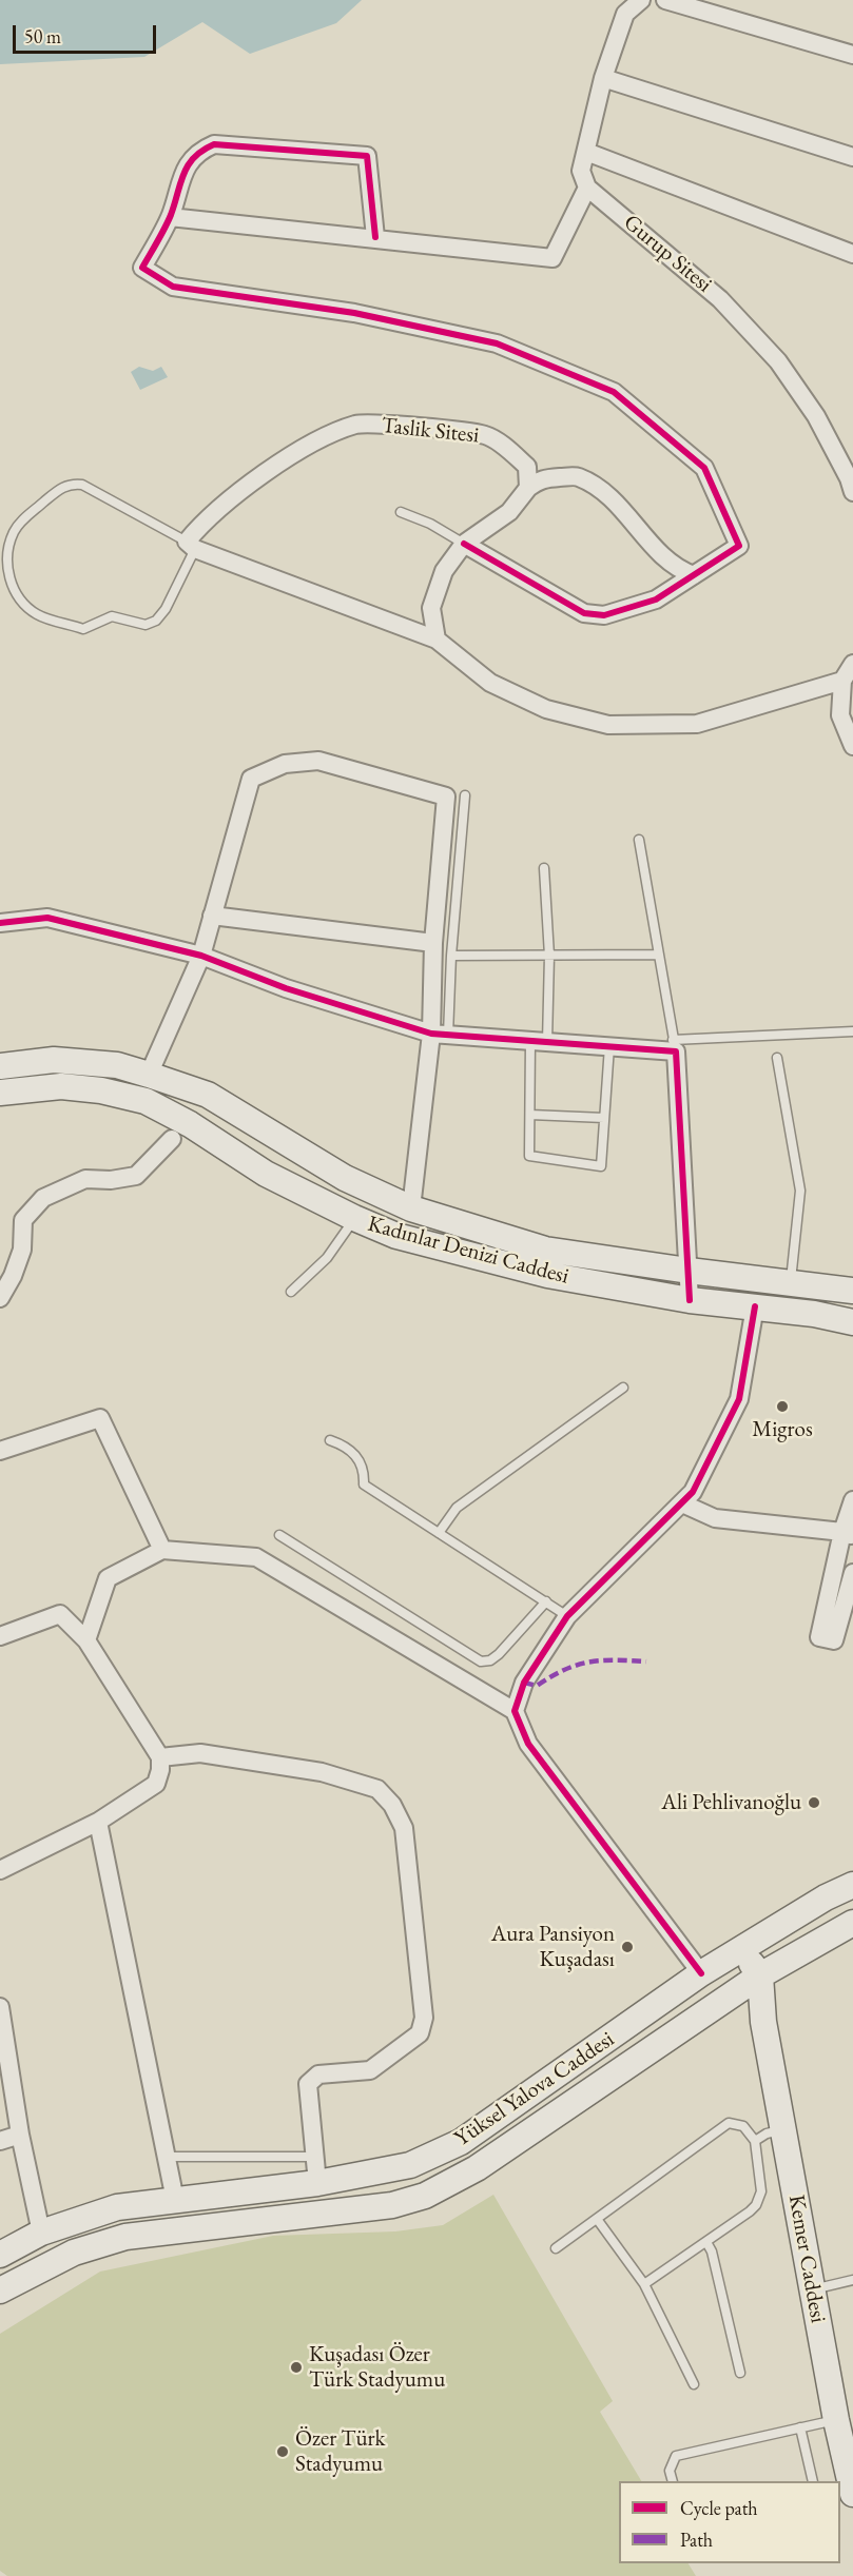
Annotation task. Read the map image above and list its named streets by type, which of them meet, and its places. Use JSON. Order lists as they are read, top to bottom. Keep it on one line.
{"streets":{"main road":["Kadınlar Denizi Caddesi","Yüksel Yalova Caddesi","Kemer Caddesi"],"street":["Gurup Sitesi","Taslik Sitesi"]},"crossings":[["Yüksel Yalova Caddesi","Kemer Caddesi"]],"places":["Migros","Ali Pehlivanoğlu","Aura Pansiyon Kuşadası","Kuşadası Özer Türk Stadyumu","Özer Türk Stadyumu"],"legend":["Cycle path","Path"],"scale_bar":"50 m"}
